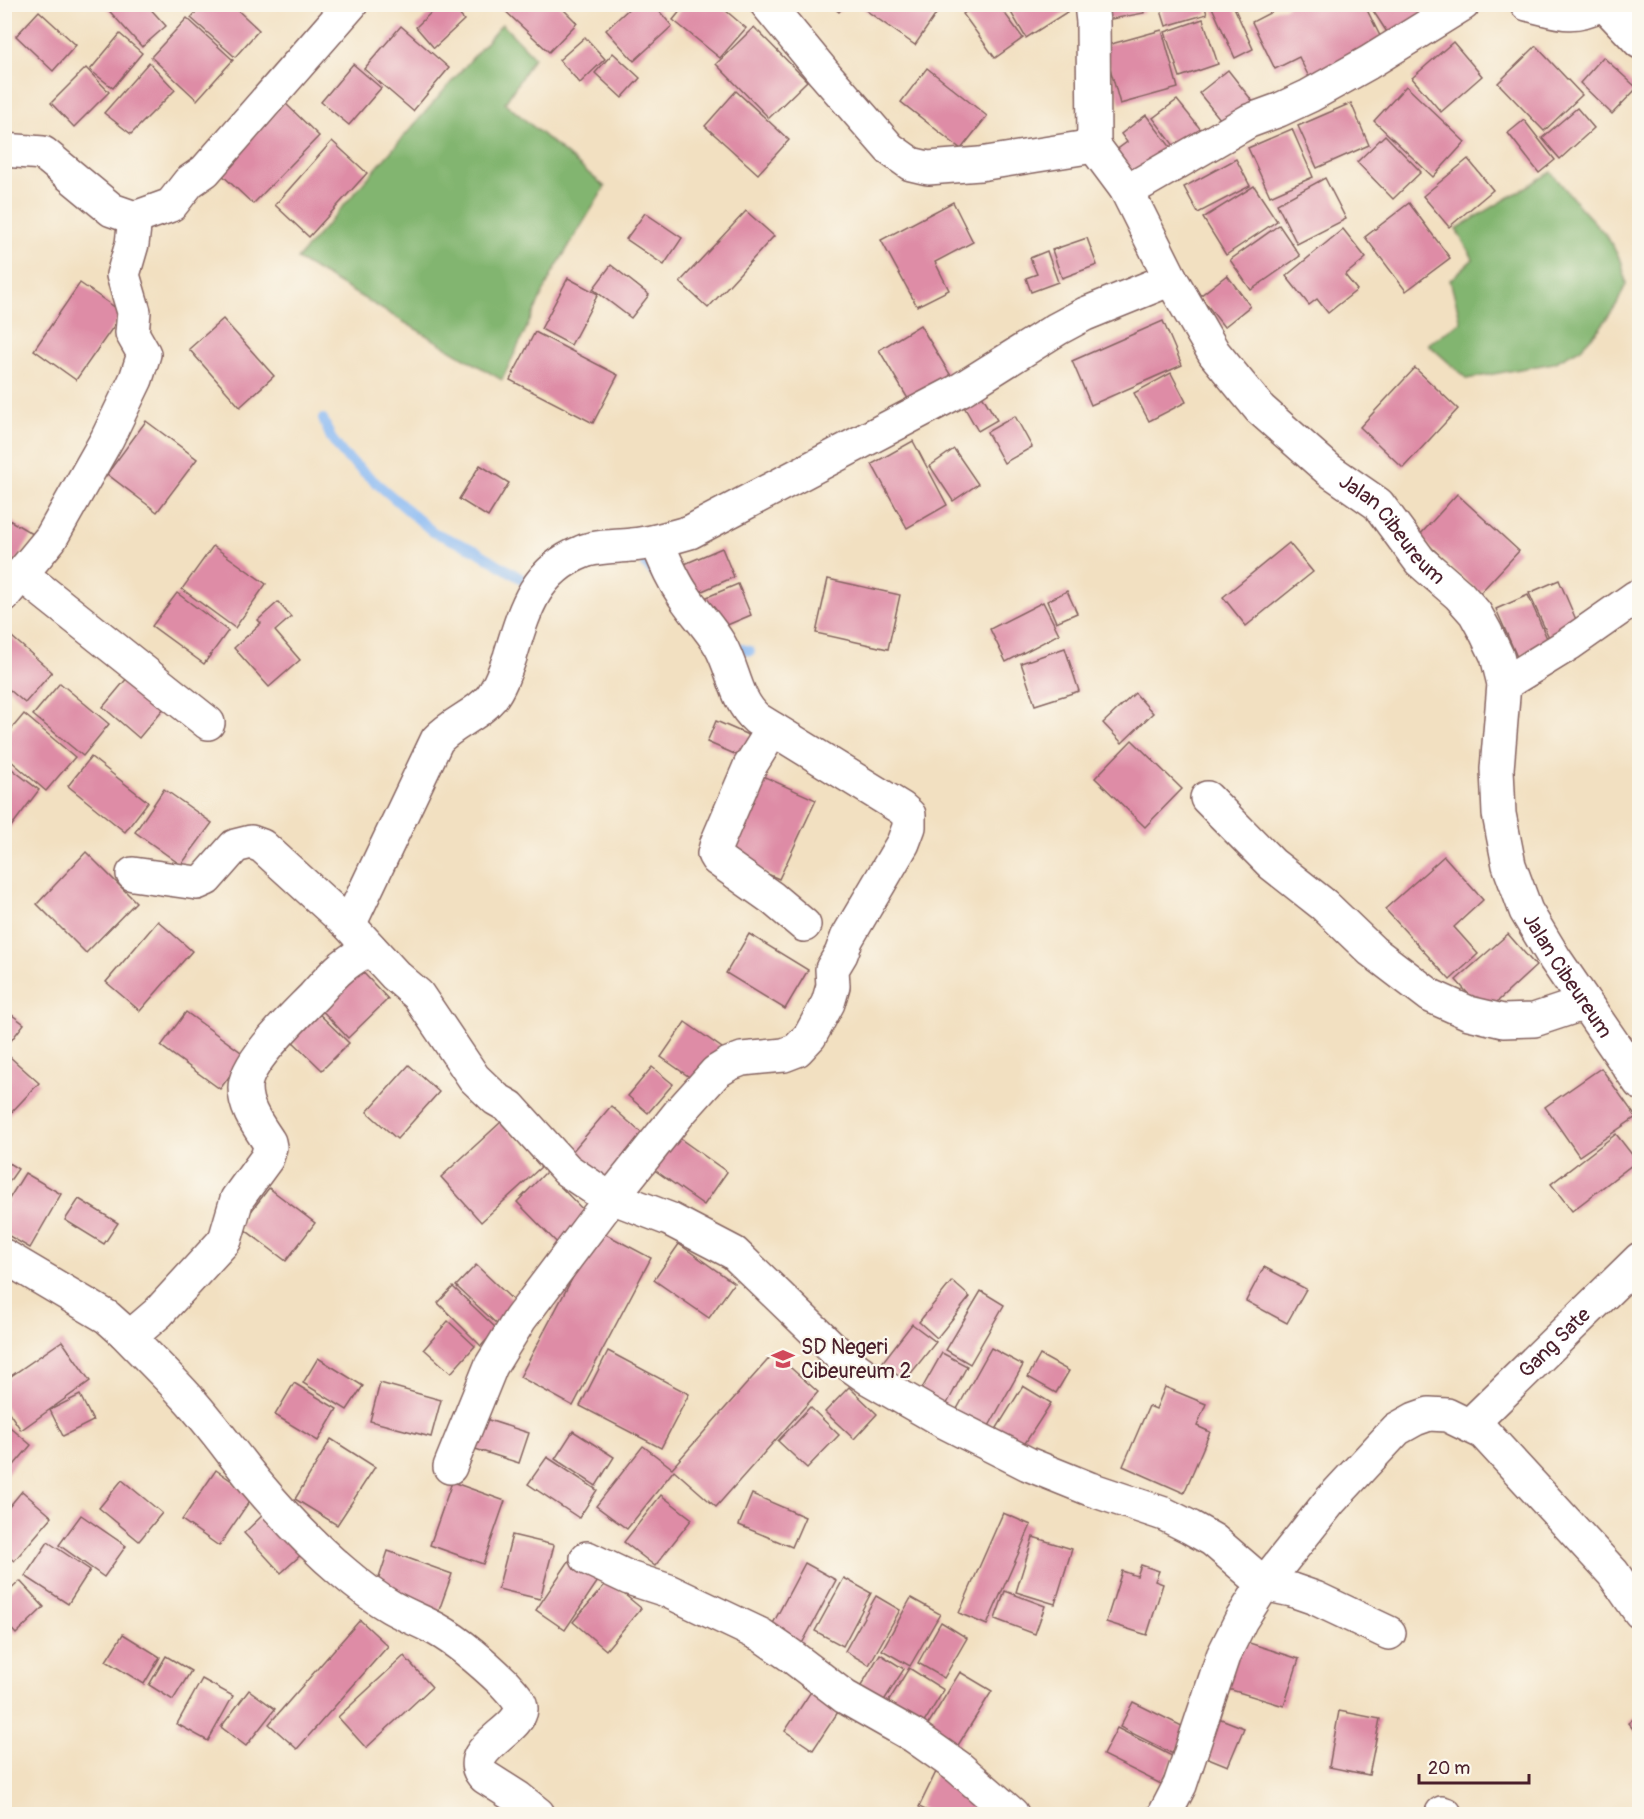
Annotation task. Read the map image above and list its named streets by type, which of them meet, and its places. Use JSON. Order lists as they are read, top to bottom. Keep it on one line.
{"streets":{"street":["Jalan Cibeureum","Gang Sate"]},"places":{"school or university":["SD Negeri Cibeureum 2"]},"scale_bar":"20 m"}
